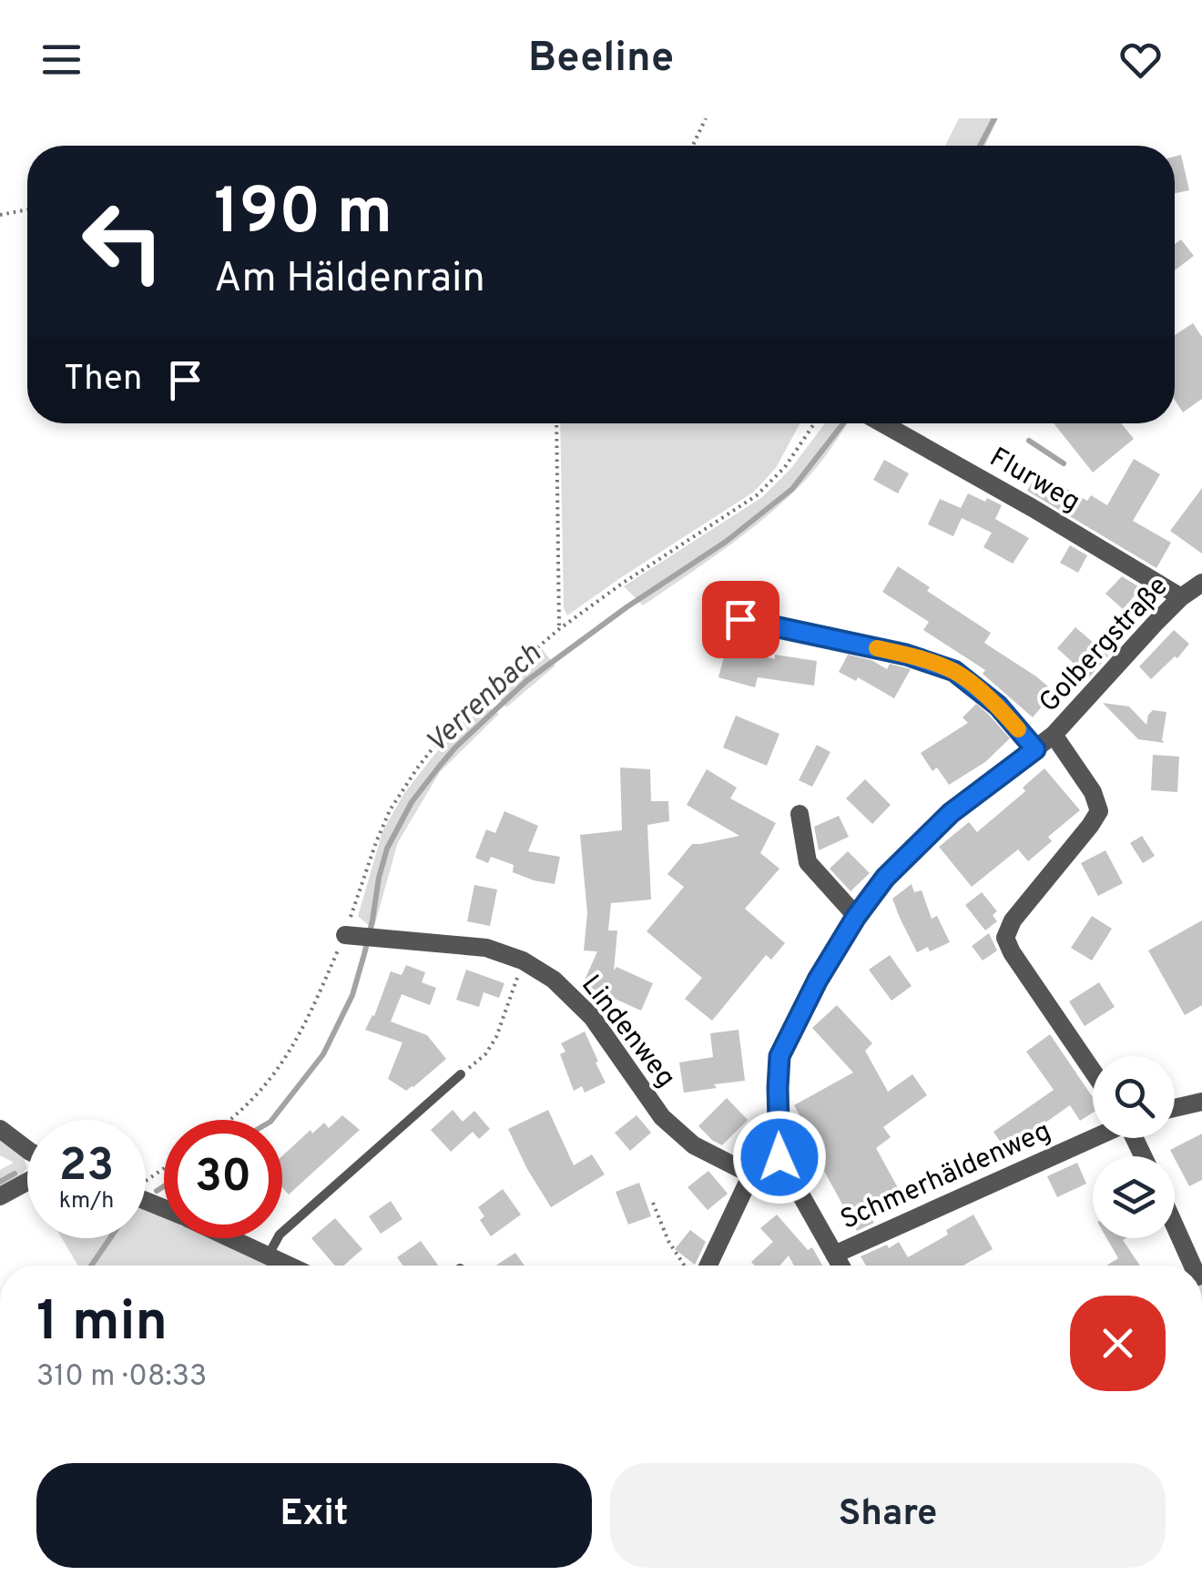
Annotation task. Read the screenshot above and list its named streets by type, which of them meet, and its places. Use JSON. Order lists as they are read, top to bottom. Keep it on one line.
{"streets":{"street":["Flurweg","Golbergstraße","Lindenweg","Schmerhäldenweg"]},"crossings":[["Flurweg","Golbergstraße"],["Golbergstraße","Schmerhäldenweg"]],"water":["Verrenbach"],"page":{"header":"Beeline","turn":["190 m","Am Häldenrain"],"then":"Then","speed":"23 km/h","limit":"30","heading":["1 min","310 m · 08:33"],"buttons":["Exit","Share"]}}
